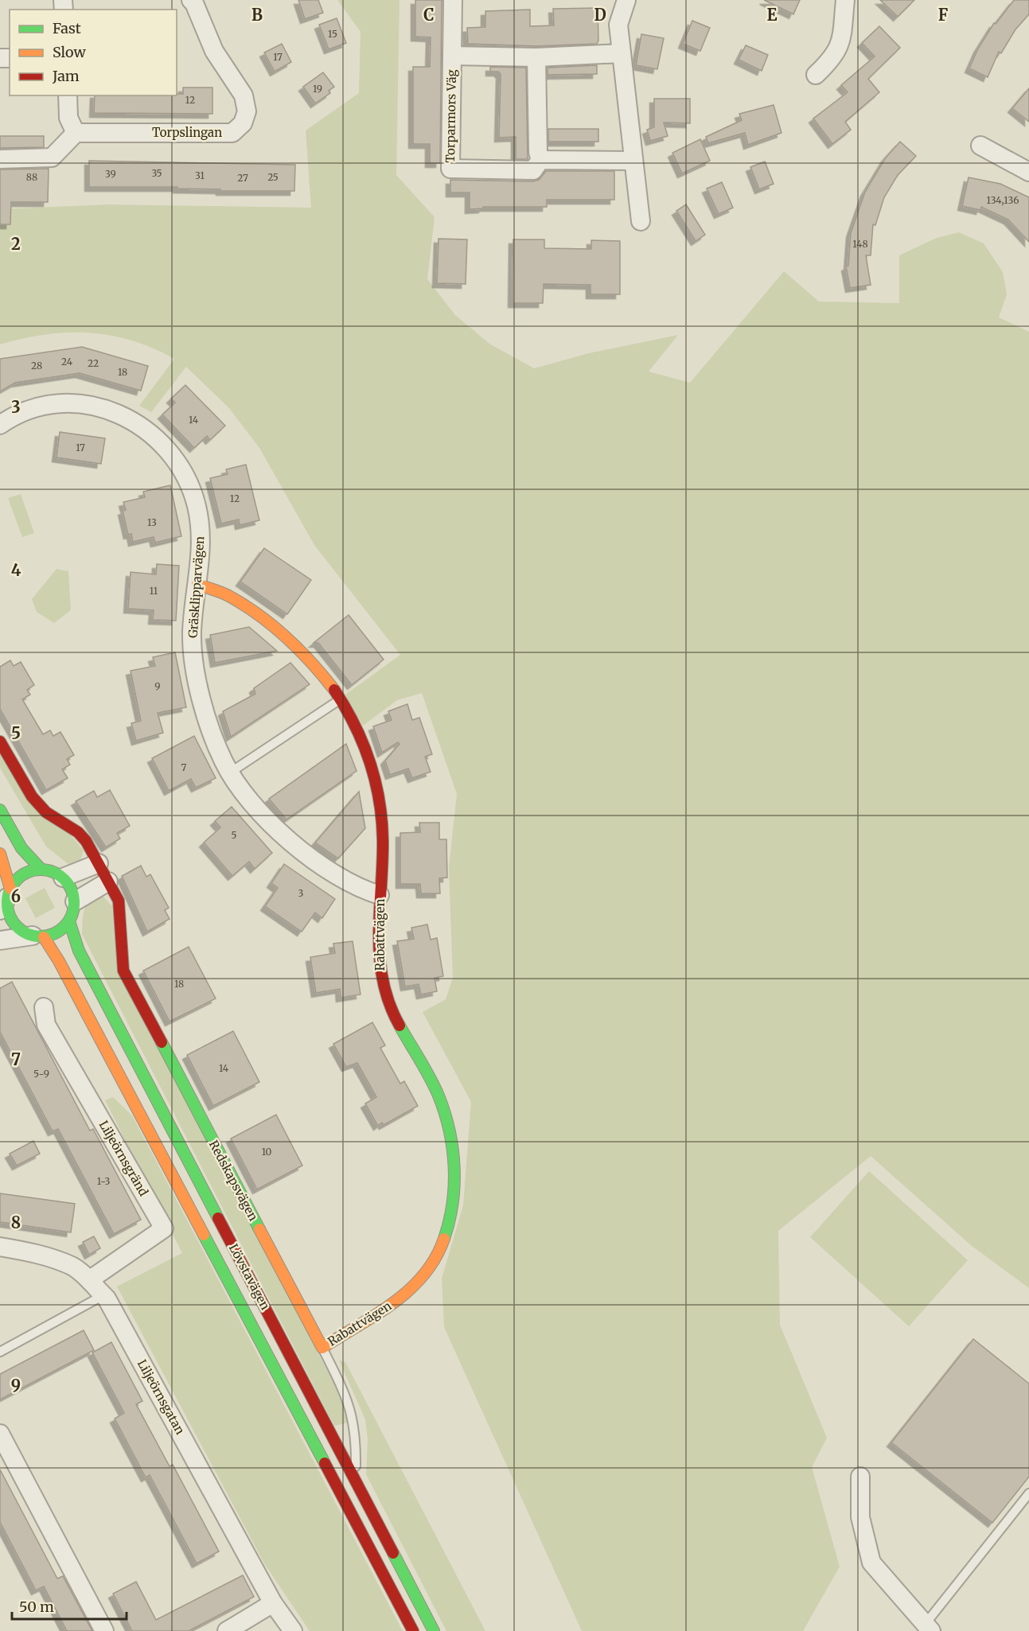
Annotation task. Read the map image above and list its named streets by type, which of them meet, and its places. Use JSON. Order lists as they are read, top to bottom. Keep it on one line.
{"streets":{"street":["Torparmors Väg","Torpslingan","Gräsklipparvägen","Rabattvägen","Liljeörnsgränd","Redskapsvägen","Lövstavägen","Liljeörnsgatan"]},"crossings":[["Gräsklipparvägen","Rabattvägen"],["Rabattvägen","Redskapsvägen"],["Liljeörnsgränd","Liljeörnsgatan"],["Redskapsvägen","Lövstavägen"]],"house_numbers":["15","17","19","12","35","39","31","88","25","27","134,136","148","24","22","28","18","14","17","12","13","11","9","7","5","3","18","14","5-9","10","1-3"],"legend":["Fast","Slow","Jam"],"scale_bar":"50 m","grid":{"columns":["B","C","D","E","F"],"rows":["2","3","4","5","6","7","8","9"]}}
